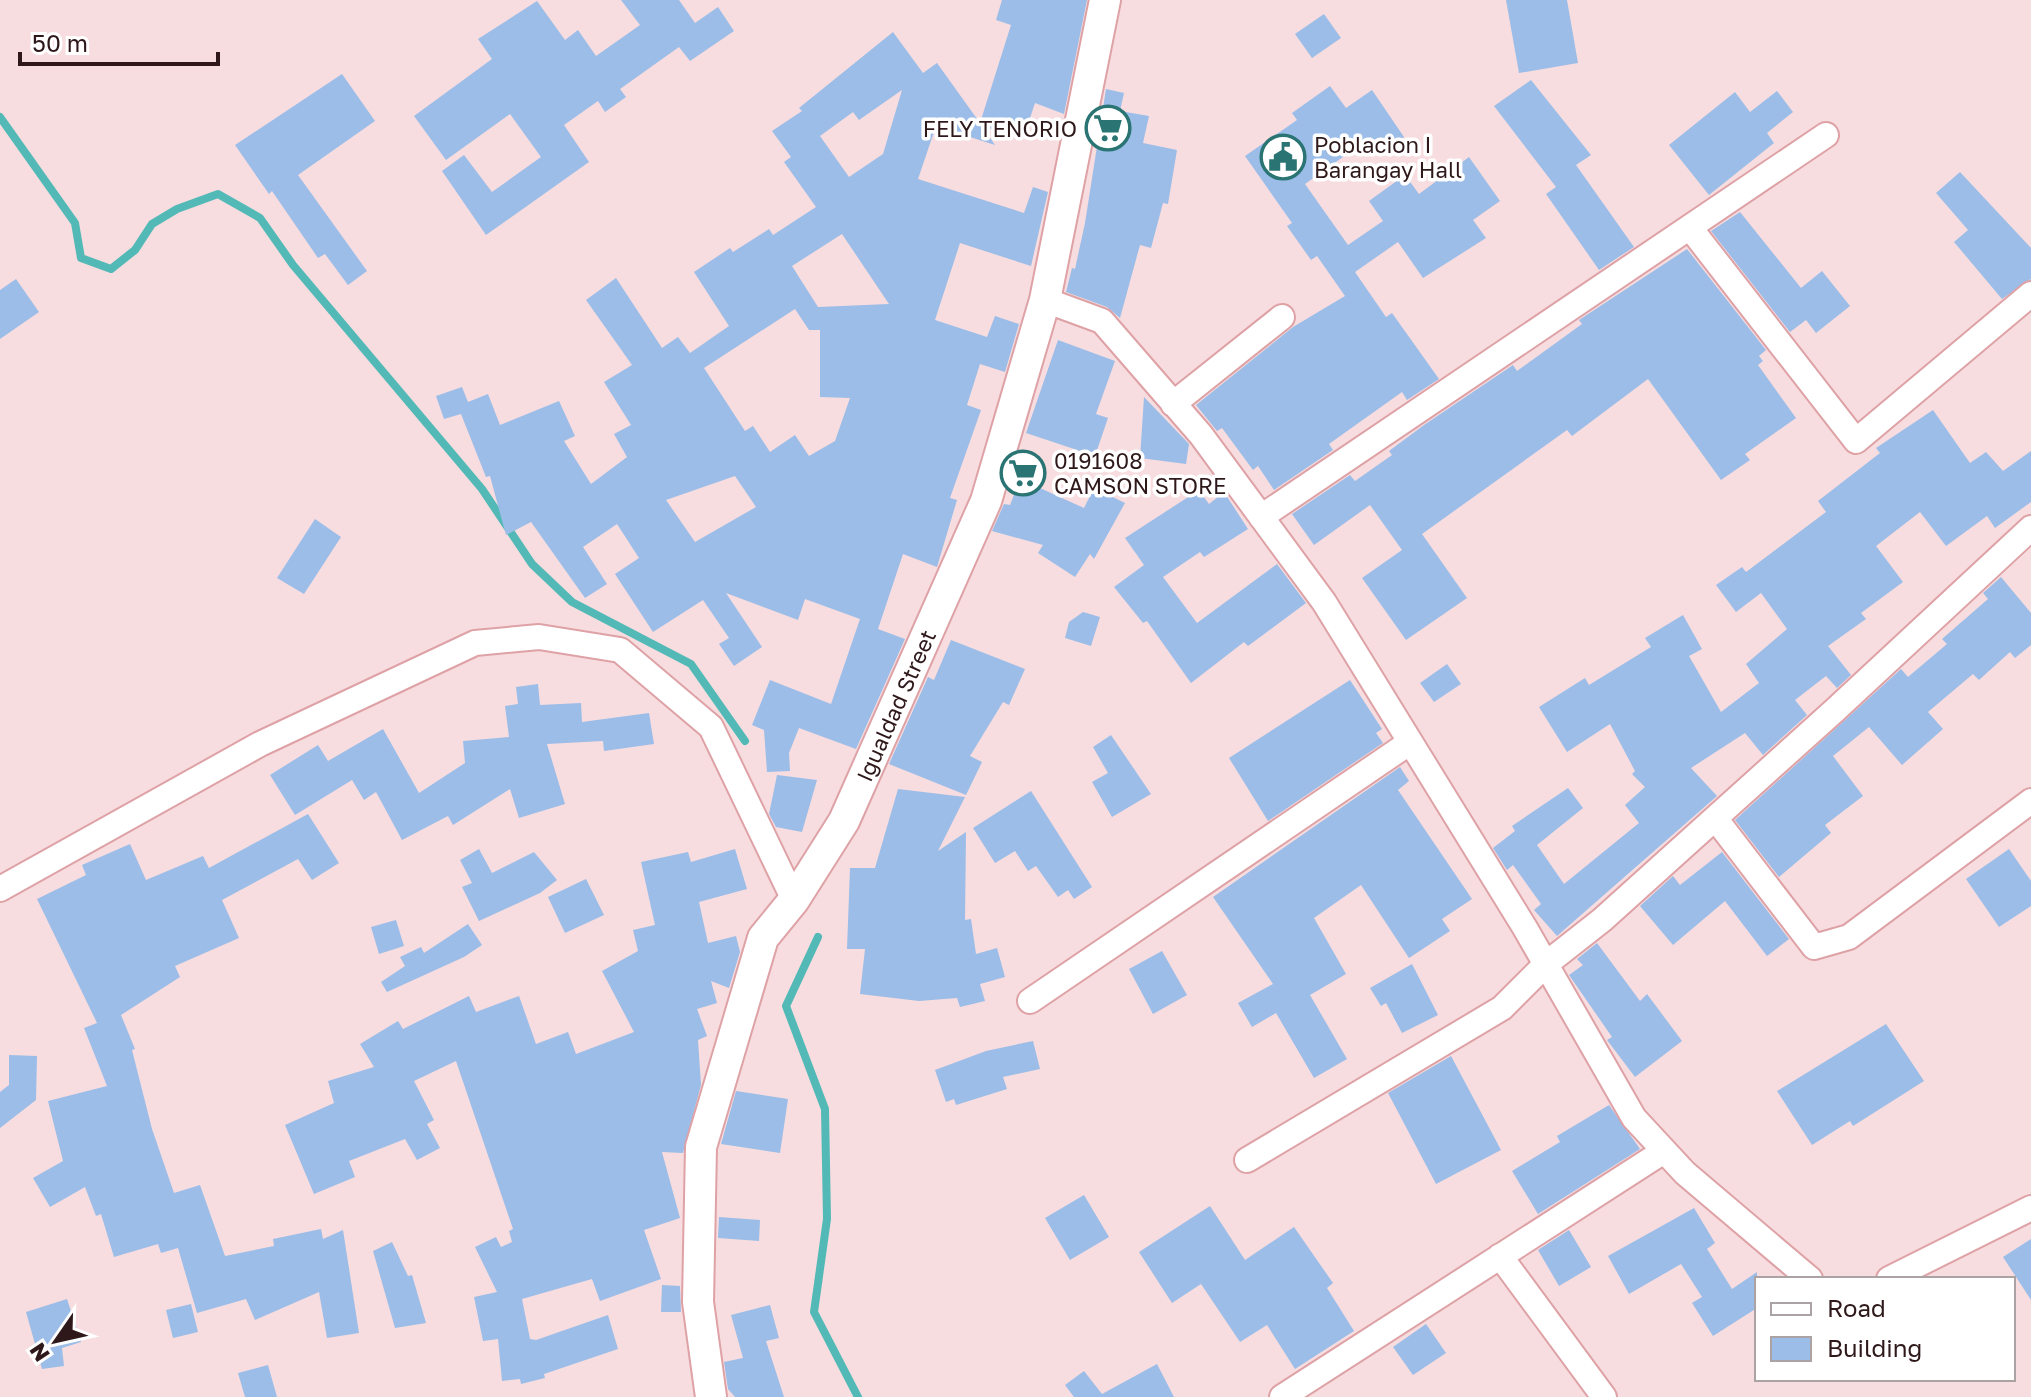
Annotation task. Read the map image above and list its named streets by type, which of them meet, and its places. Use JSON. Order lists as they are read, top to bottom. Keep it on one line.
{"streets":{"street":["Igualdad Street"]},"places":{"supermarket":["FELY TENORIO","0191608 CAMSON STORE"],"public building":["Poblacion I Barangay Hall"]},"legend":["Road","Building"],"scale_bar":"50 m","north":"bottom left"}
